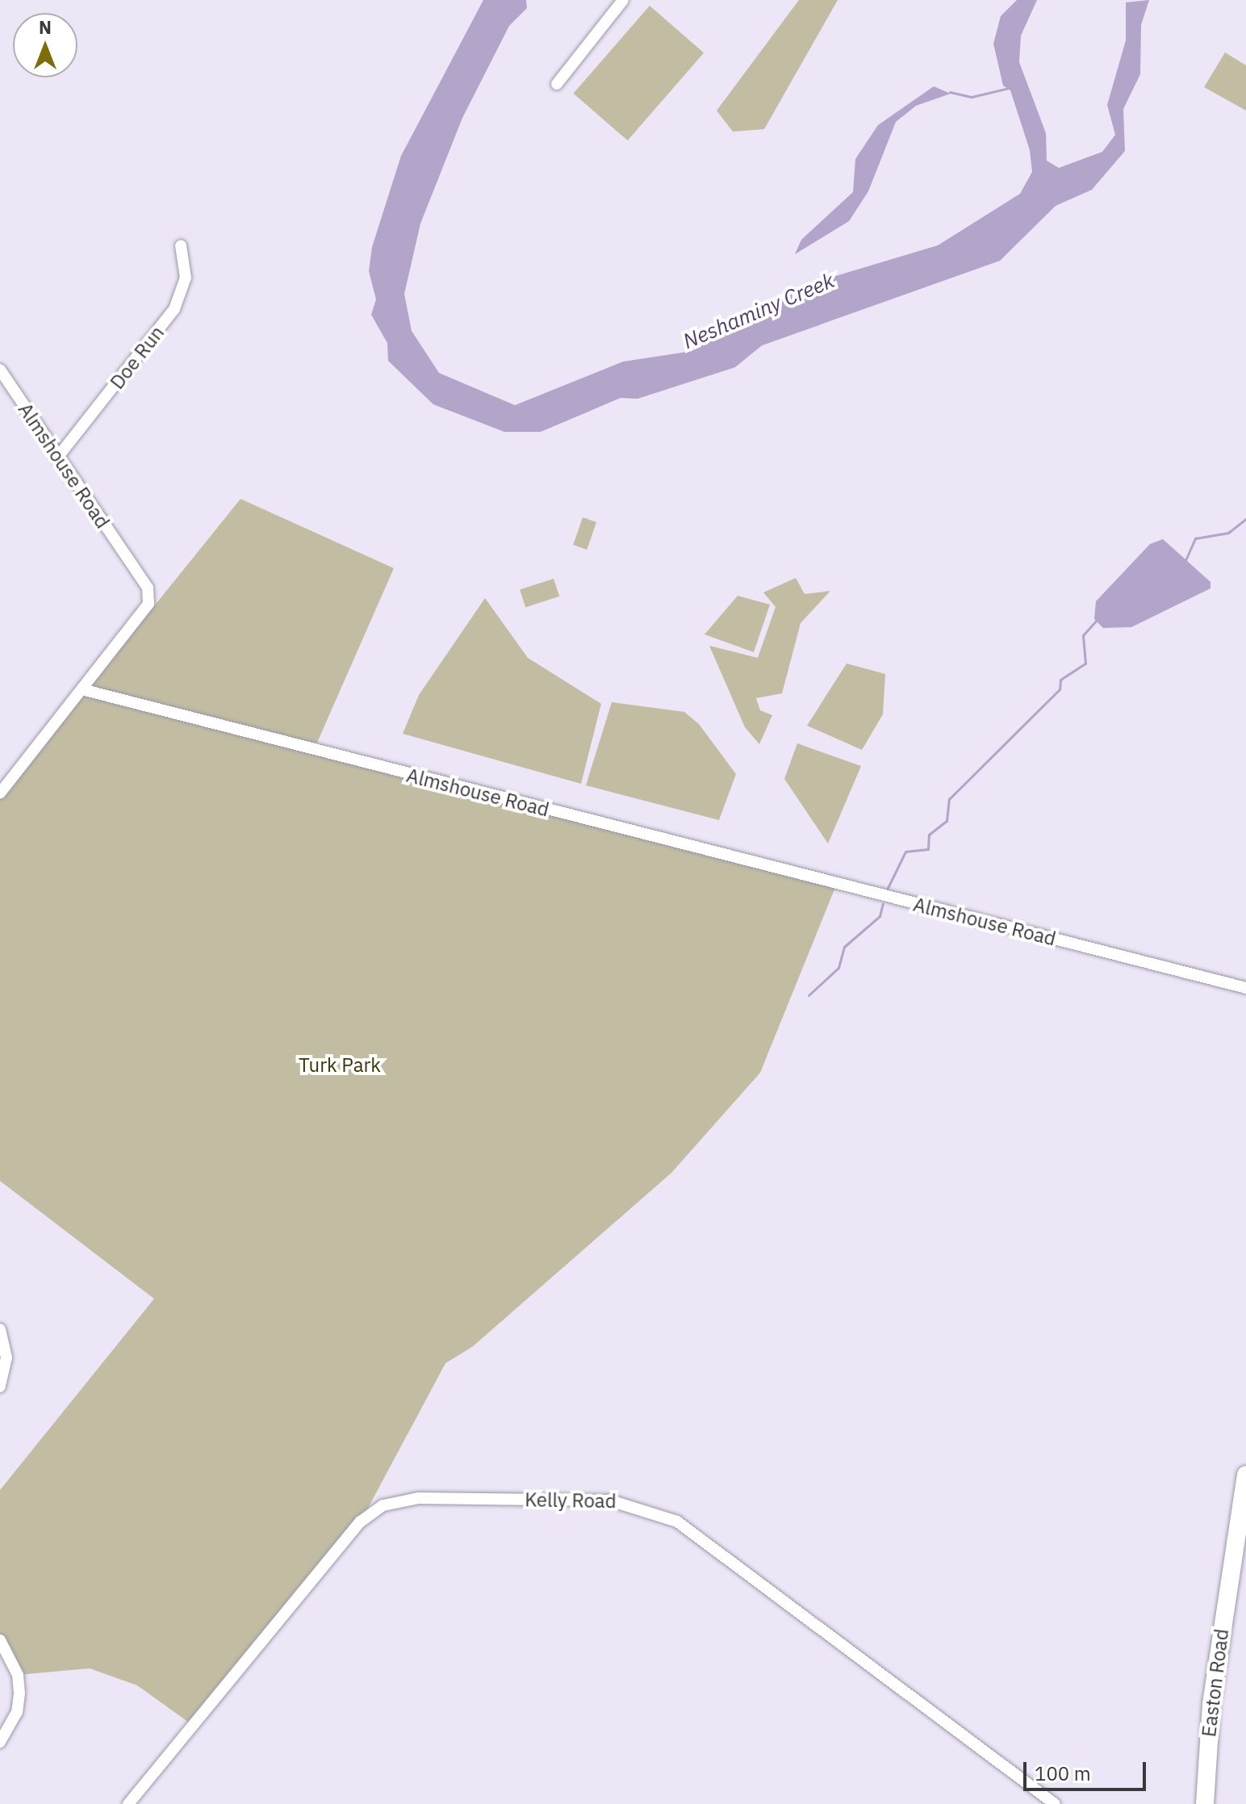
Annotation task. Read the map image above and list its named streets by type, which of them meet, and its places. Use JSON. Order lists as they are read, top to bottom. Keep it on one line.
{"streets":{"highway":["Easton Road"],"street":["Doe Run","Almshouse Road","Kelly Road"]},"crossings":[["Doe Run","Almshouse Road"]],"water":["Neshaminy Creek"],"parks":["Turk Park"],"scale_bar":"100 m","north":"top"}
